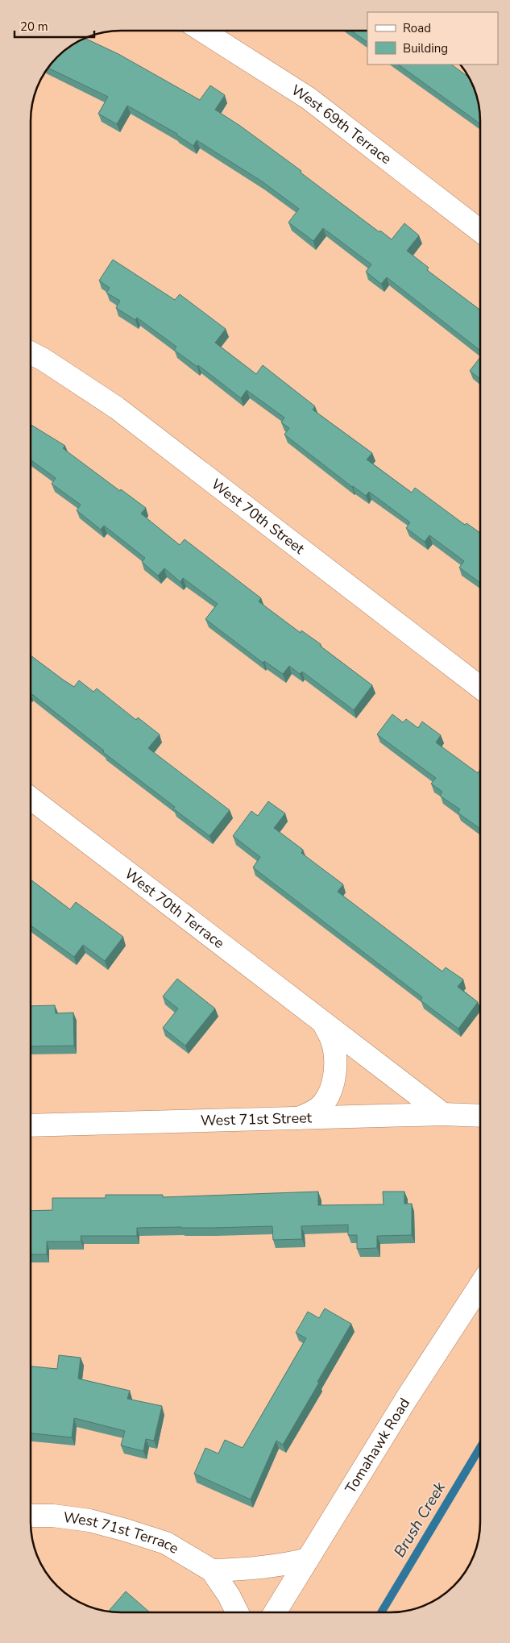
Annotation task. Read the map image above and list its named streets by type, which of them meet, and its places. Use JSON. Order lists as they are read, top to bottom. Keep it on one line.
{"streets":{"street":["West 69th Terrace","West 70th Street","West 70th Terrace","West 71st Street","Tomahawk Road","West 71st Terrace"]},"crossings":[["West 70th Terrace","West 71st Street"]],"water":["Brush Creek"],"legend":["Road","Building"],"scale_bar":"20 m"}
